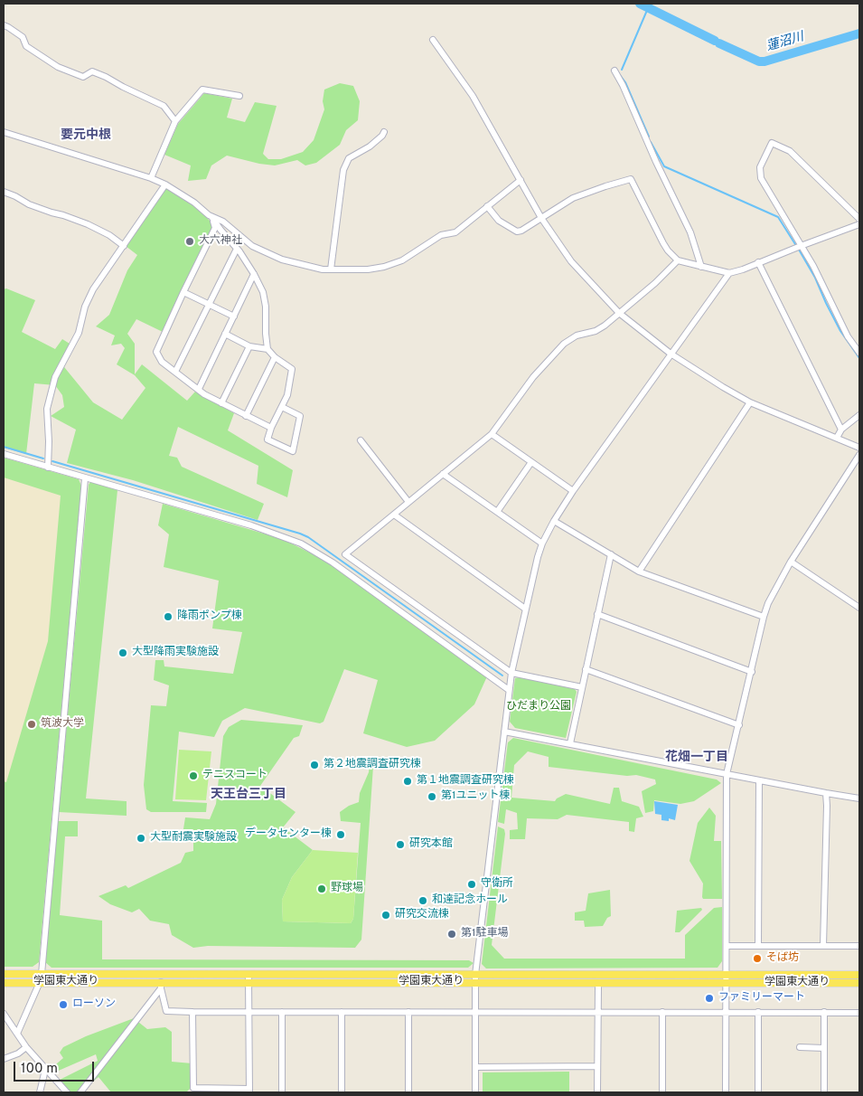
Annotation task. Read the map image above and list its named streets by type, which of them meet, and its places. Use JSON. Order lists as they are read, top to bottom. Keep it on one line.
{"streets":{"main road":["学園東大通り"]},"districts":["要元中根","花畑一丁目","天王台三丁目"],"water":["蓮沼川"],"parks":["ひだまり公園"],"places":["大六神社","降雨ポンプ棟","大型降雨実験施設","筑波大学","第２地震調査研究棟","テニスコート","第１地震調査研究棟","第1ユニット棟","データセンター棟","大型耐震実験施設","研究本館","守衛所","野球場","和達記念ホール","研究交流棟","第1駐車場","そば坊","ファミリーマート","ローソン"],"scale_bar":"100 m"}
